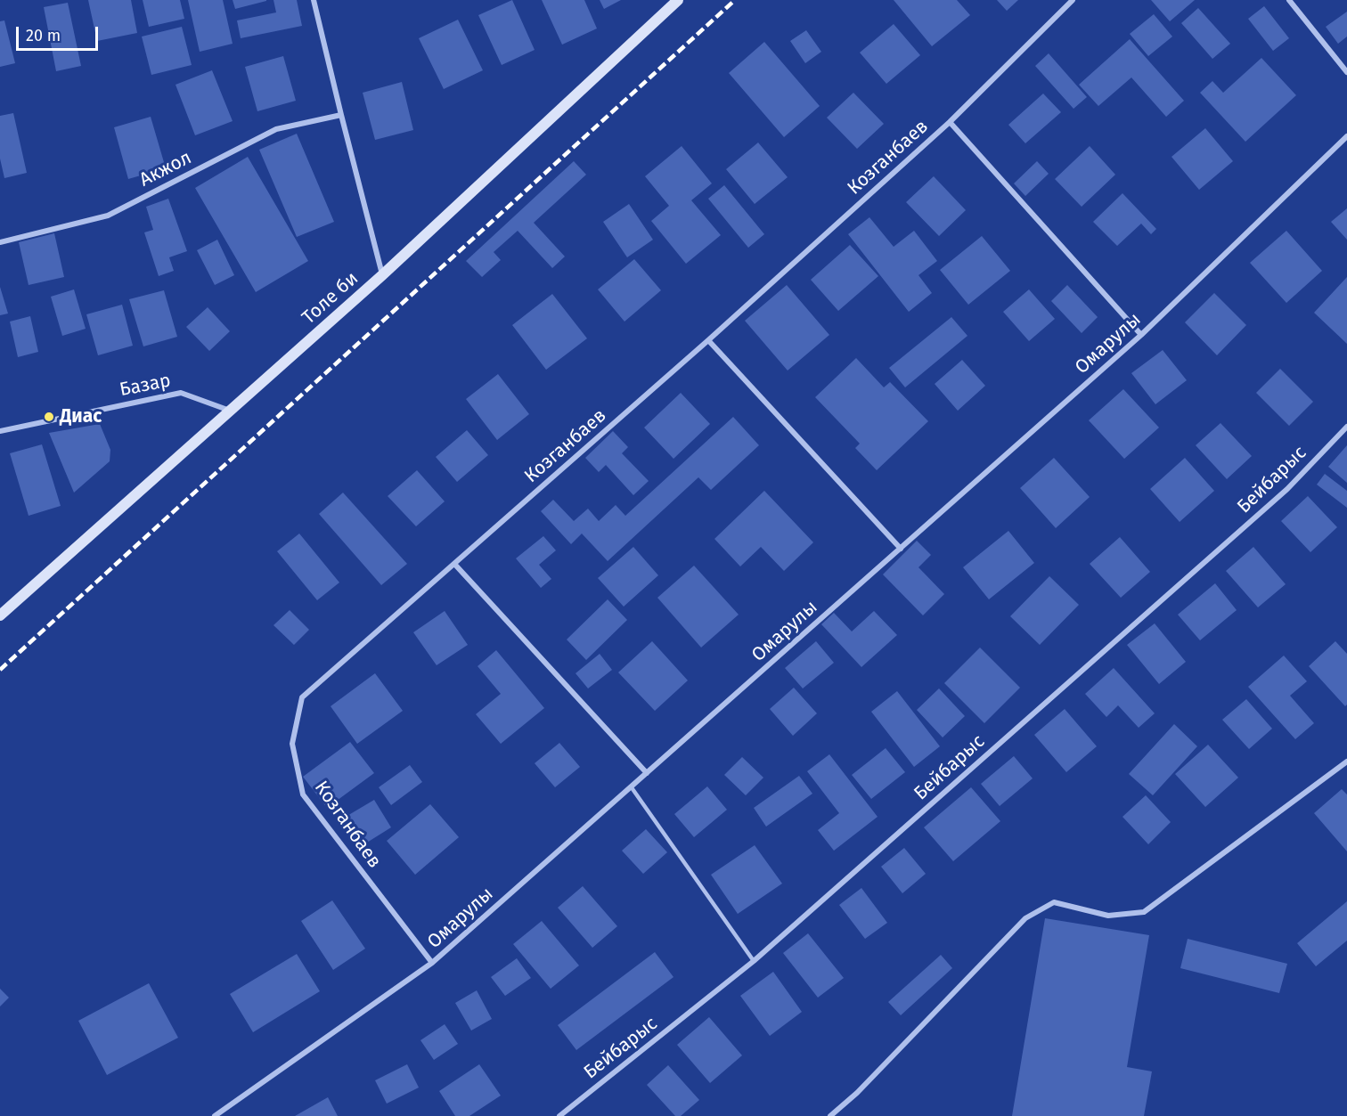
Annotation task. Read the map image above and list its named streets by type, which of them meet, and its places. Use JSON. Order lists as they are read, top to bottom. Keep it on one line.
{"streets":{"main road":["Толе би"],"street":["Козганбаев","Акжол","Омарулы","Базар","Бейбарыс"]},"crossings":[["Козганбаев","Омарулы"],["Толе би","Базар"]],"places":["Диас"],"scale_bar":"20 m"}
